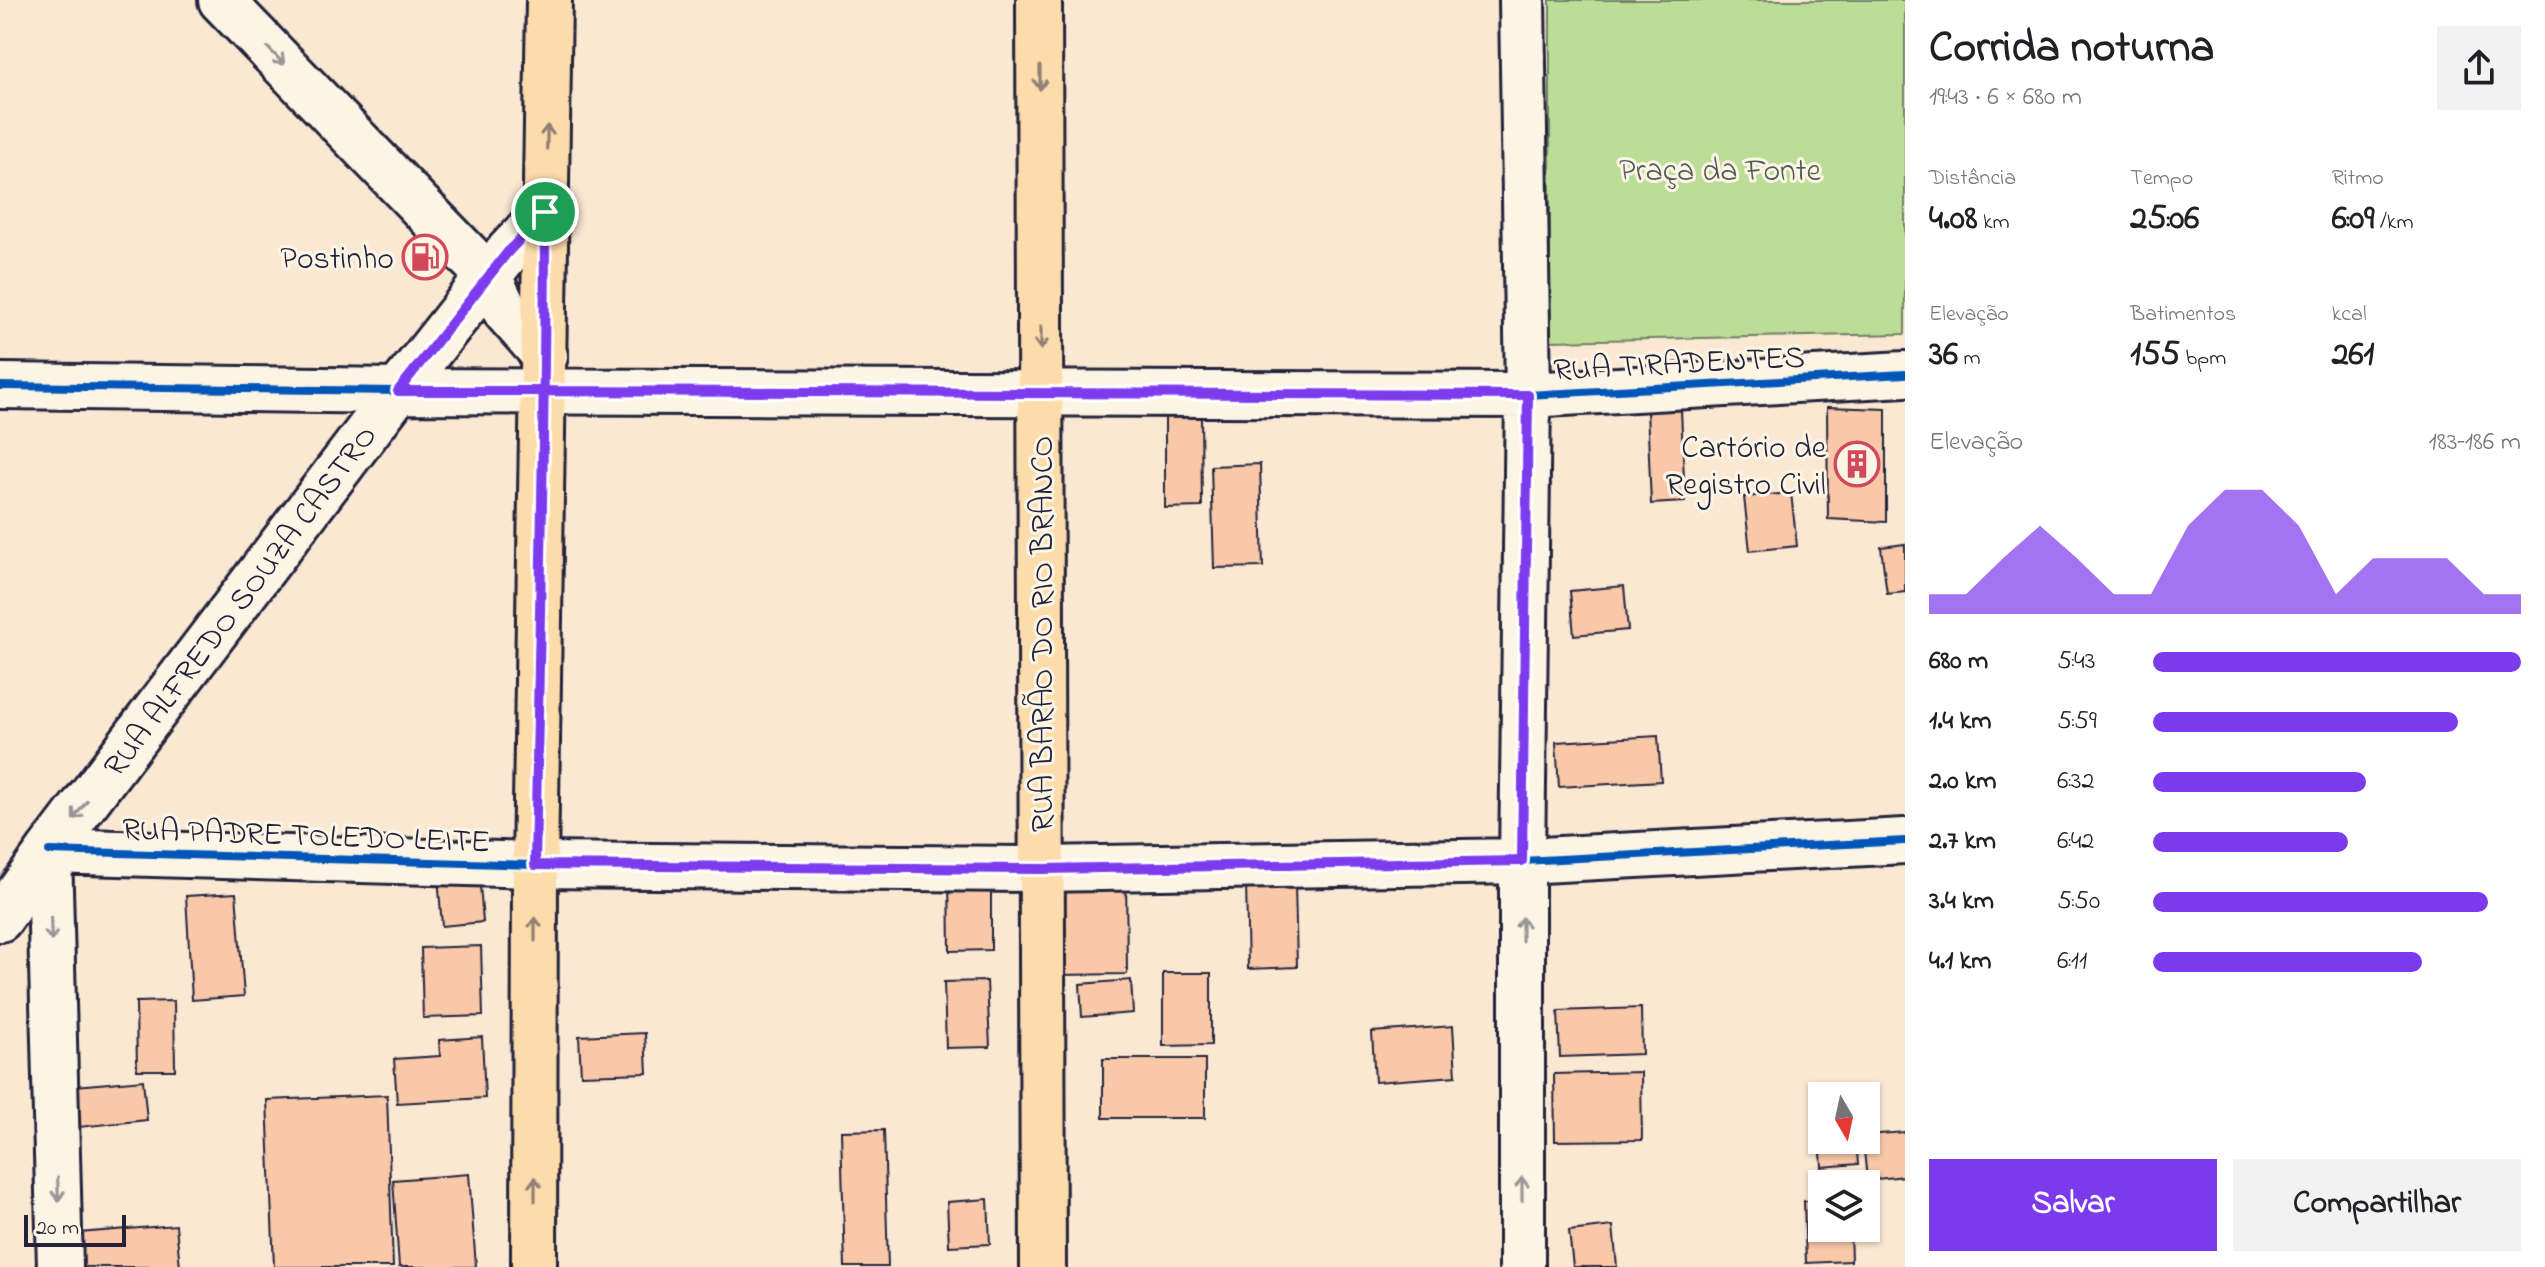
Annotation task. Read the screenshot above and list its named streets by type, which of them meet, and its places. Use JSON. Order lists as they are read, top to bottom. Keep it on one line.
{"streets":{"main road":["RUA BARÃO DO RIO BRANCO"],"street":["RUA TIRADENTES","RUA ALFREDO SOUZA CASTRO","RUA PADRE TOLEDO LEITE"]},"crossings":[["RUA TIRADENTES","RUA ALFREDO SOUZA CASTRO"],["RUA TIRADENTES","RUA BARÃO DO RIO BRANCO"],["RUA ALFREDO SOUZA CASTRO","RUA PADRE TOLEDO LEITE"],["RUA BARÃO DO RIO BRANCO","RUA PADRE TOLEDO LEITE"]],"one_way":["RUA ALFREDO SOUZA CASTRO"],"parks":["Praça da Fonte"],"places":{"fuel station":["Postinho"],"building":["Cartório de Registro Civil"]},"scale_bar":"20 m","north":"bottom","page":{"heading":["Corrida noturna","19:43 · 6 × 680 m"],"stats":[["Distância","4.08 km"],["Tempo","25:06"],["Ritmo","6:09 /km"],["Elevação","36 m"],["Batimentos","155 bpm"],["kcal","261"]],"chart":["Elevação","183–186 m"],"list":[{"name":"680 m","note":"5:43"},{"name":"1.4 km","note":"5:59"},{"name":"2.0 km","note":"6:32"},{"name":"2.7 km","note":"6:42"},{"name":"3.4 km","note":"5:50"},{"name":"4.1 km","note":"6:11"}],"buttons":["Salvar","Compartilhar"],"scale":"20 m"}}
